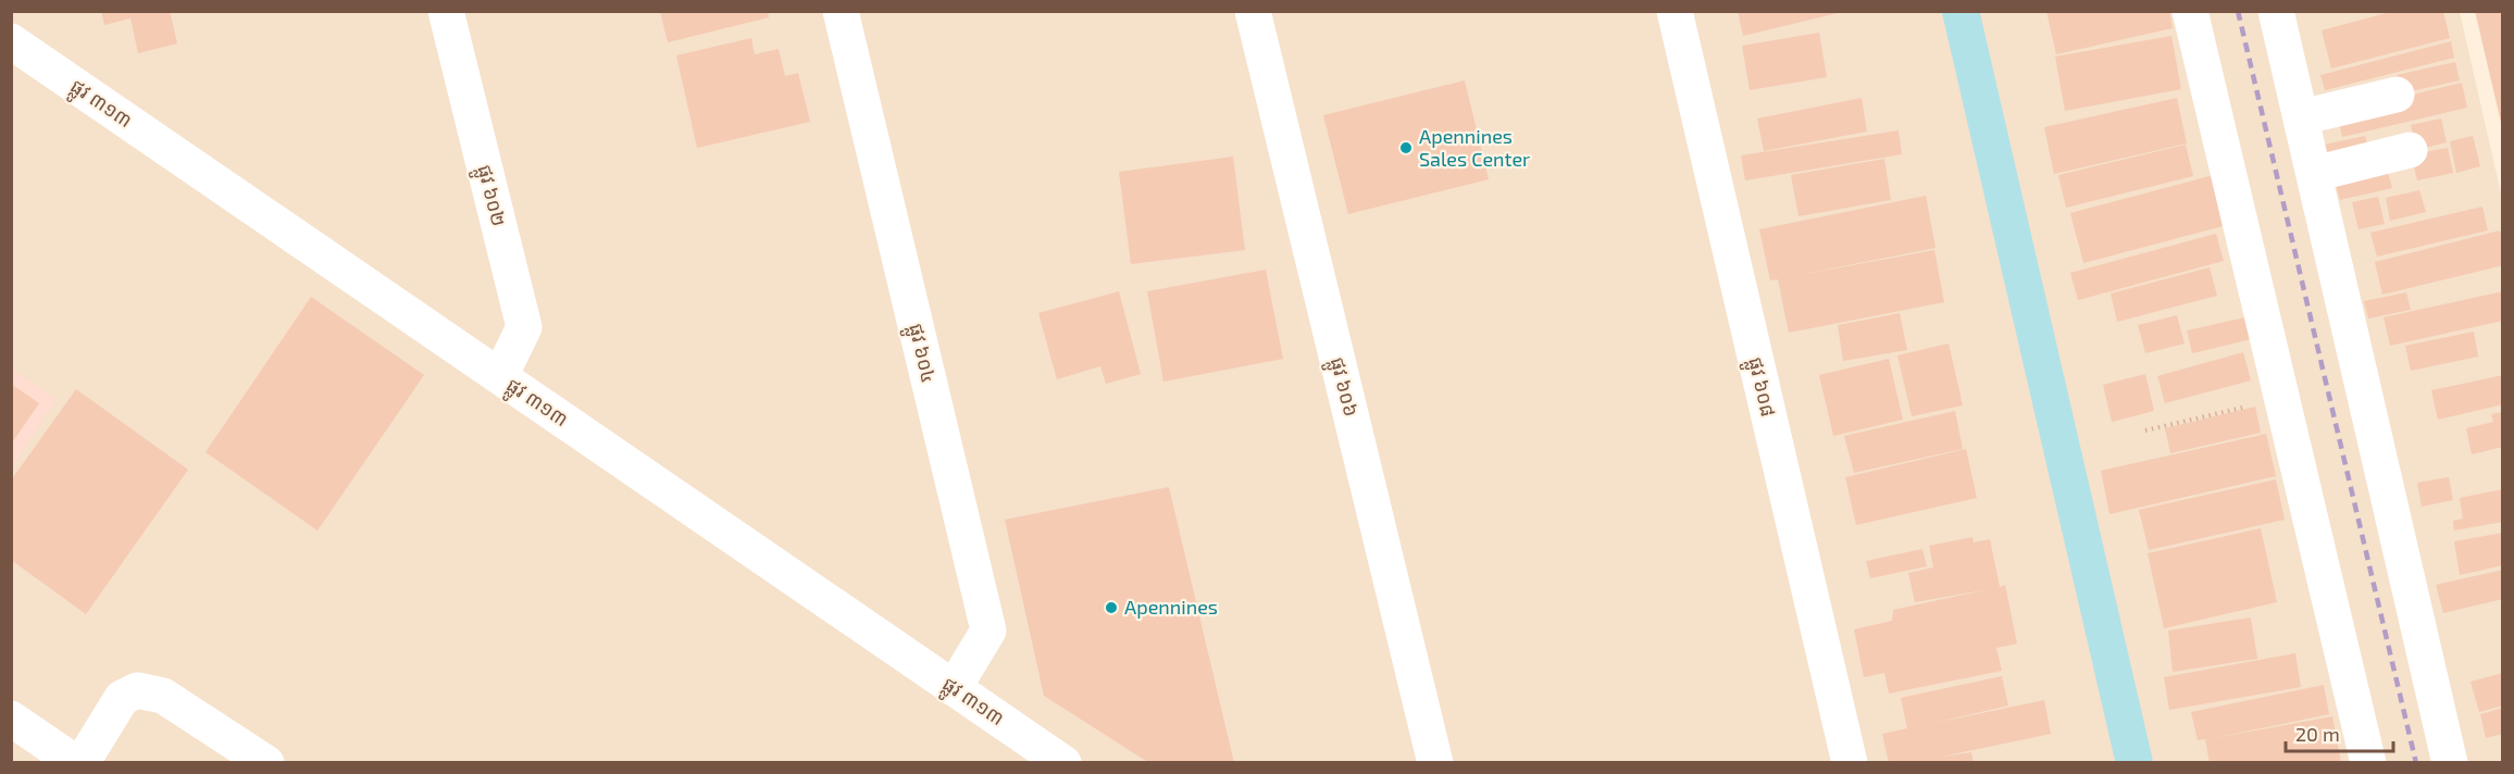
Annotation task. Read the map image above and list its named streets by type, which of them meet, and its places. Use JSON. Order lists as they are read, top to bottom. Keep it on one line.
{"streets":{"street":["ផ្លូវ ៣១៣","ផ្លូវ ៦០២","ផ្លូវ ៦០៤","ផ្លូវ ៦០៦","ផ្លូវ ៦០៨"]},"crossings":[["ផ្លូវ ៣១៣","ផ្លូវ ៦០២"],["ផ្លូវ ៣១៣","ផ្លូវ ៦០៤"]],"places":["Apennines Sales Center","Apennines"],"scale_bar":"20 m"}
